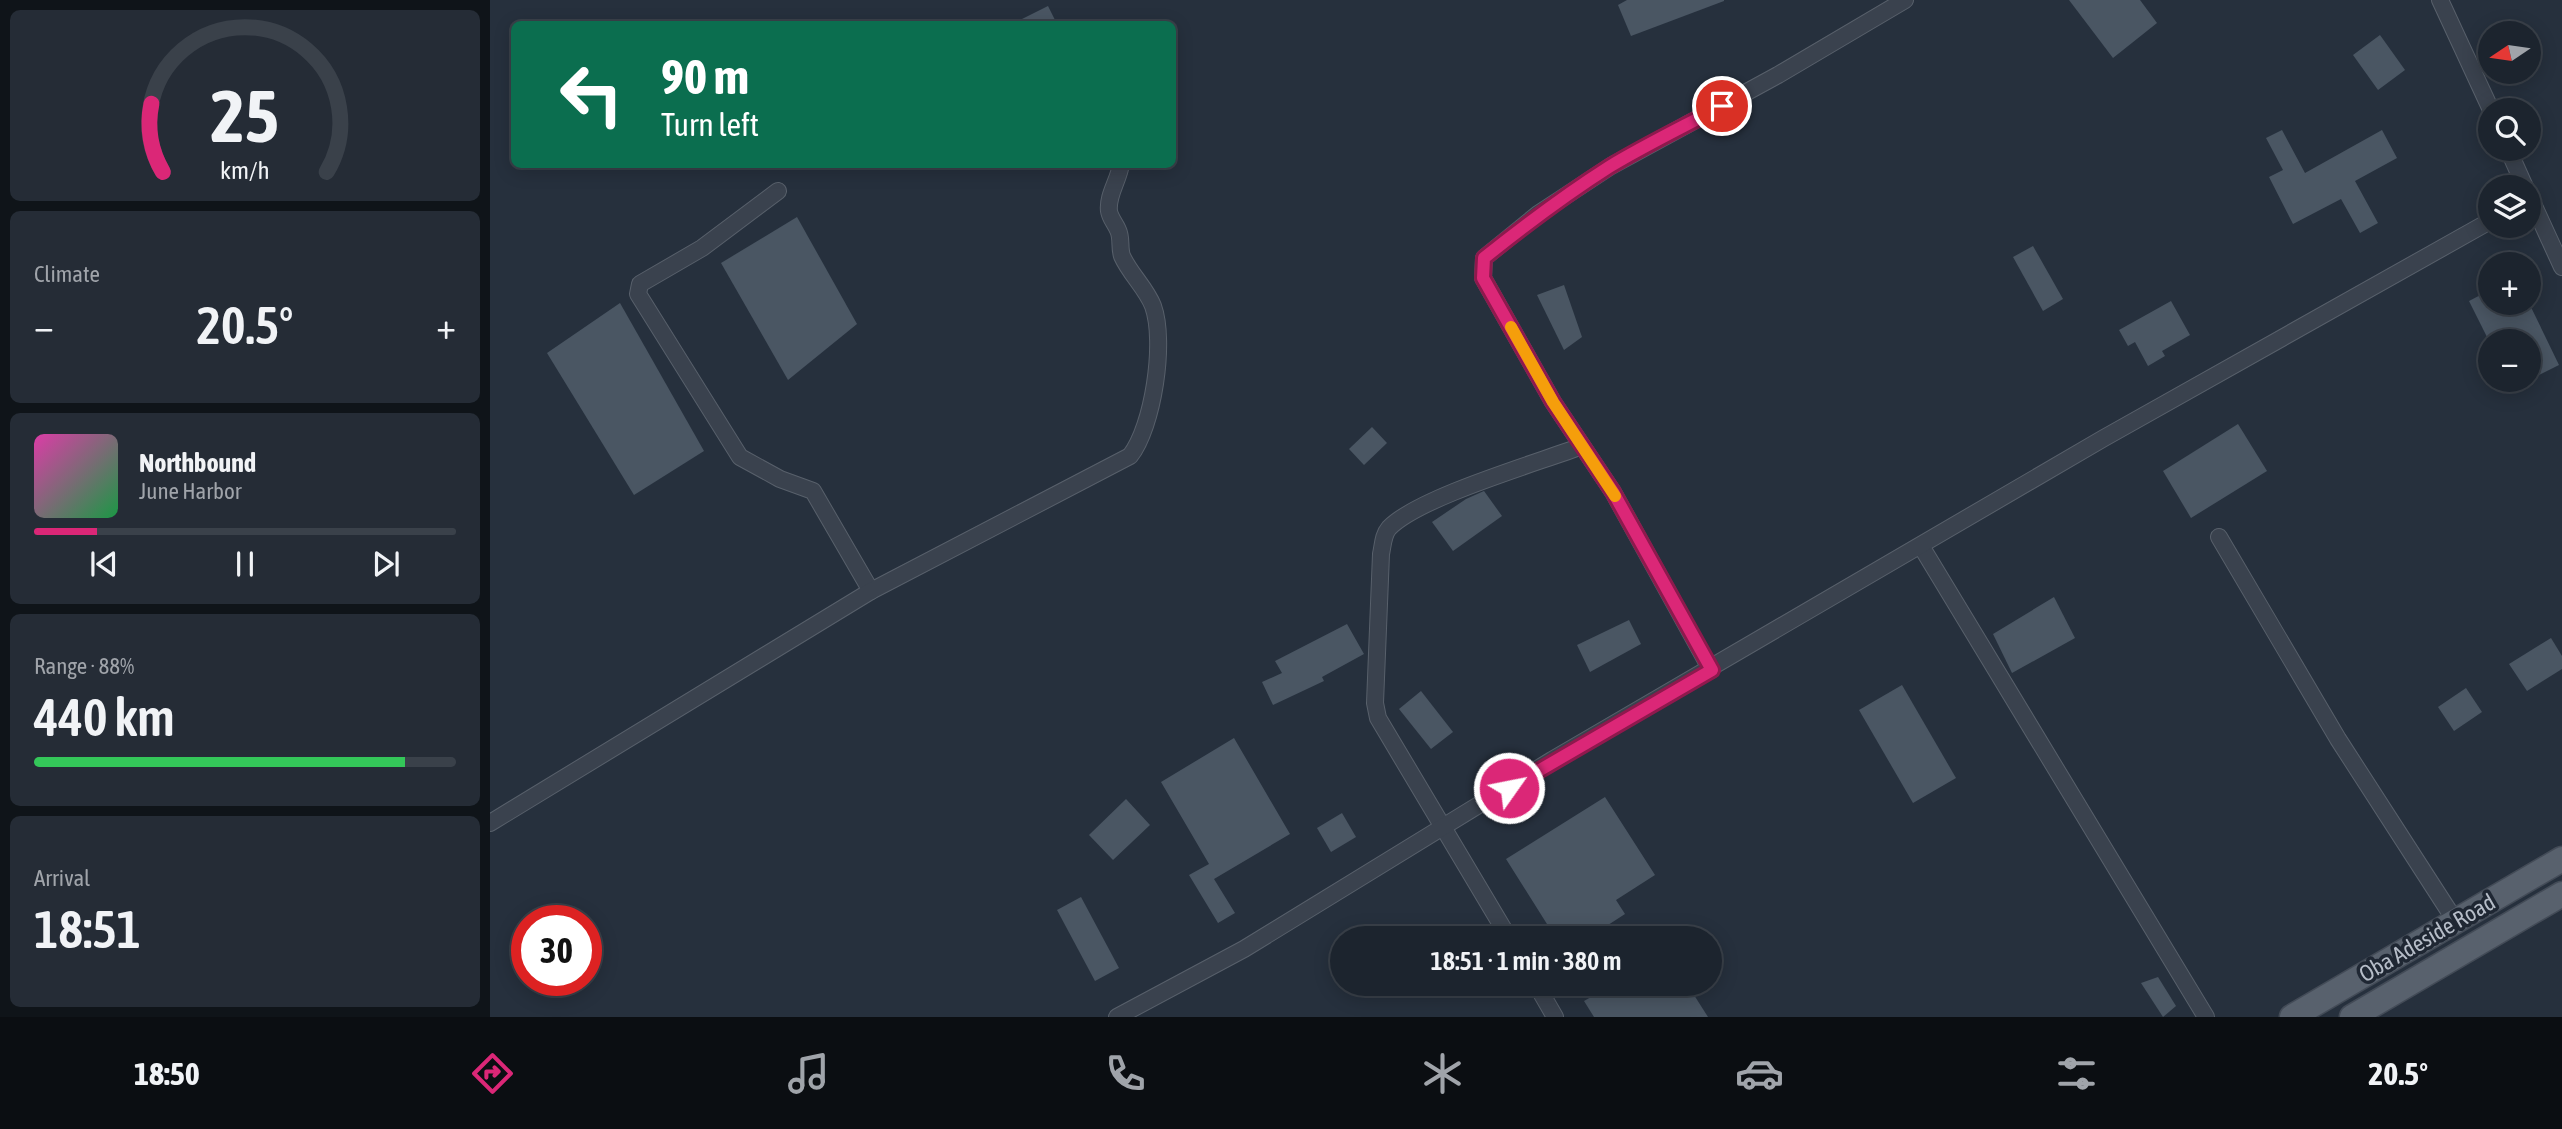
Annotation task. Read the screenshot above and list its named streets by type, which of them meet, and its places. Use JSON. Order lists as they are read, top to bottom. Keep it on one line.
{"streets":{"main road":["Oba Adeside Road"]},"north":"left","page":{"map_buttons":["+","−"],"turn":["90 m","Turn left"],"tile":["Climate",["Range · 88%","440 km"],["Arrival","18:51"]],"heat":["−","20.5°","+"],"song":["Northbound","June Harbor"],"limit":"30","trip":"18:51 · 1 min · 380 m","tabs":["18:50","20.5°"],"gauge":["25","km/h"]}}
